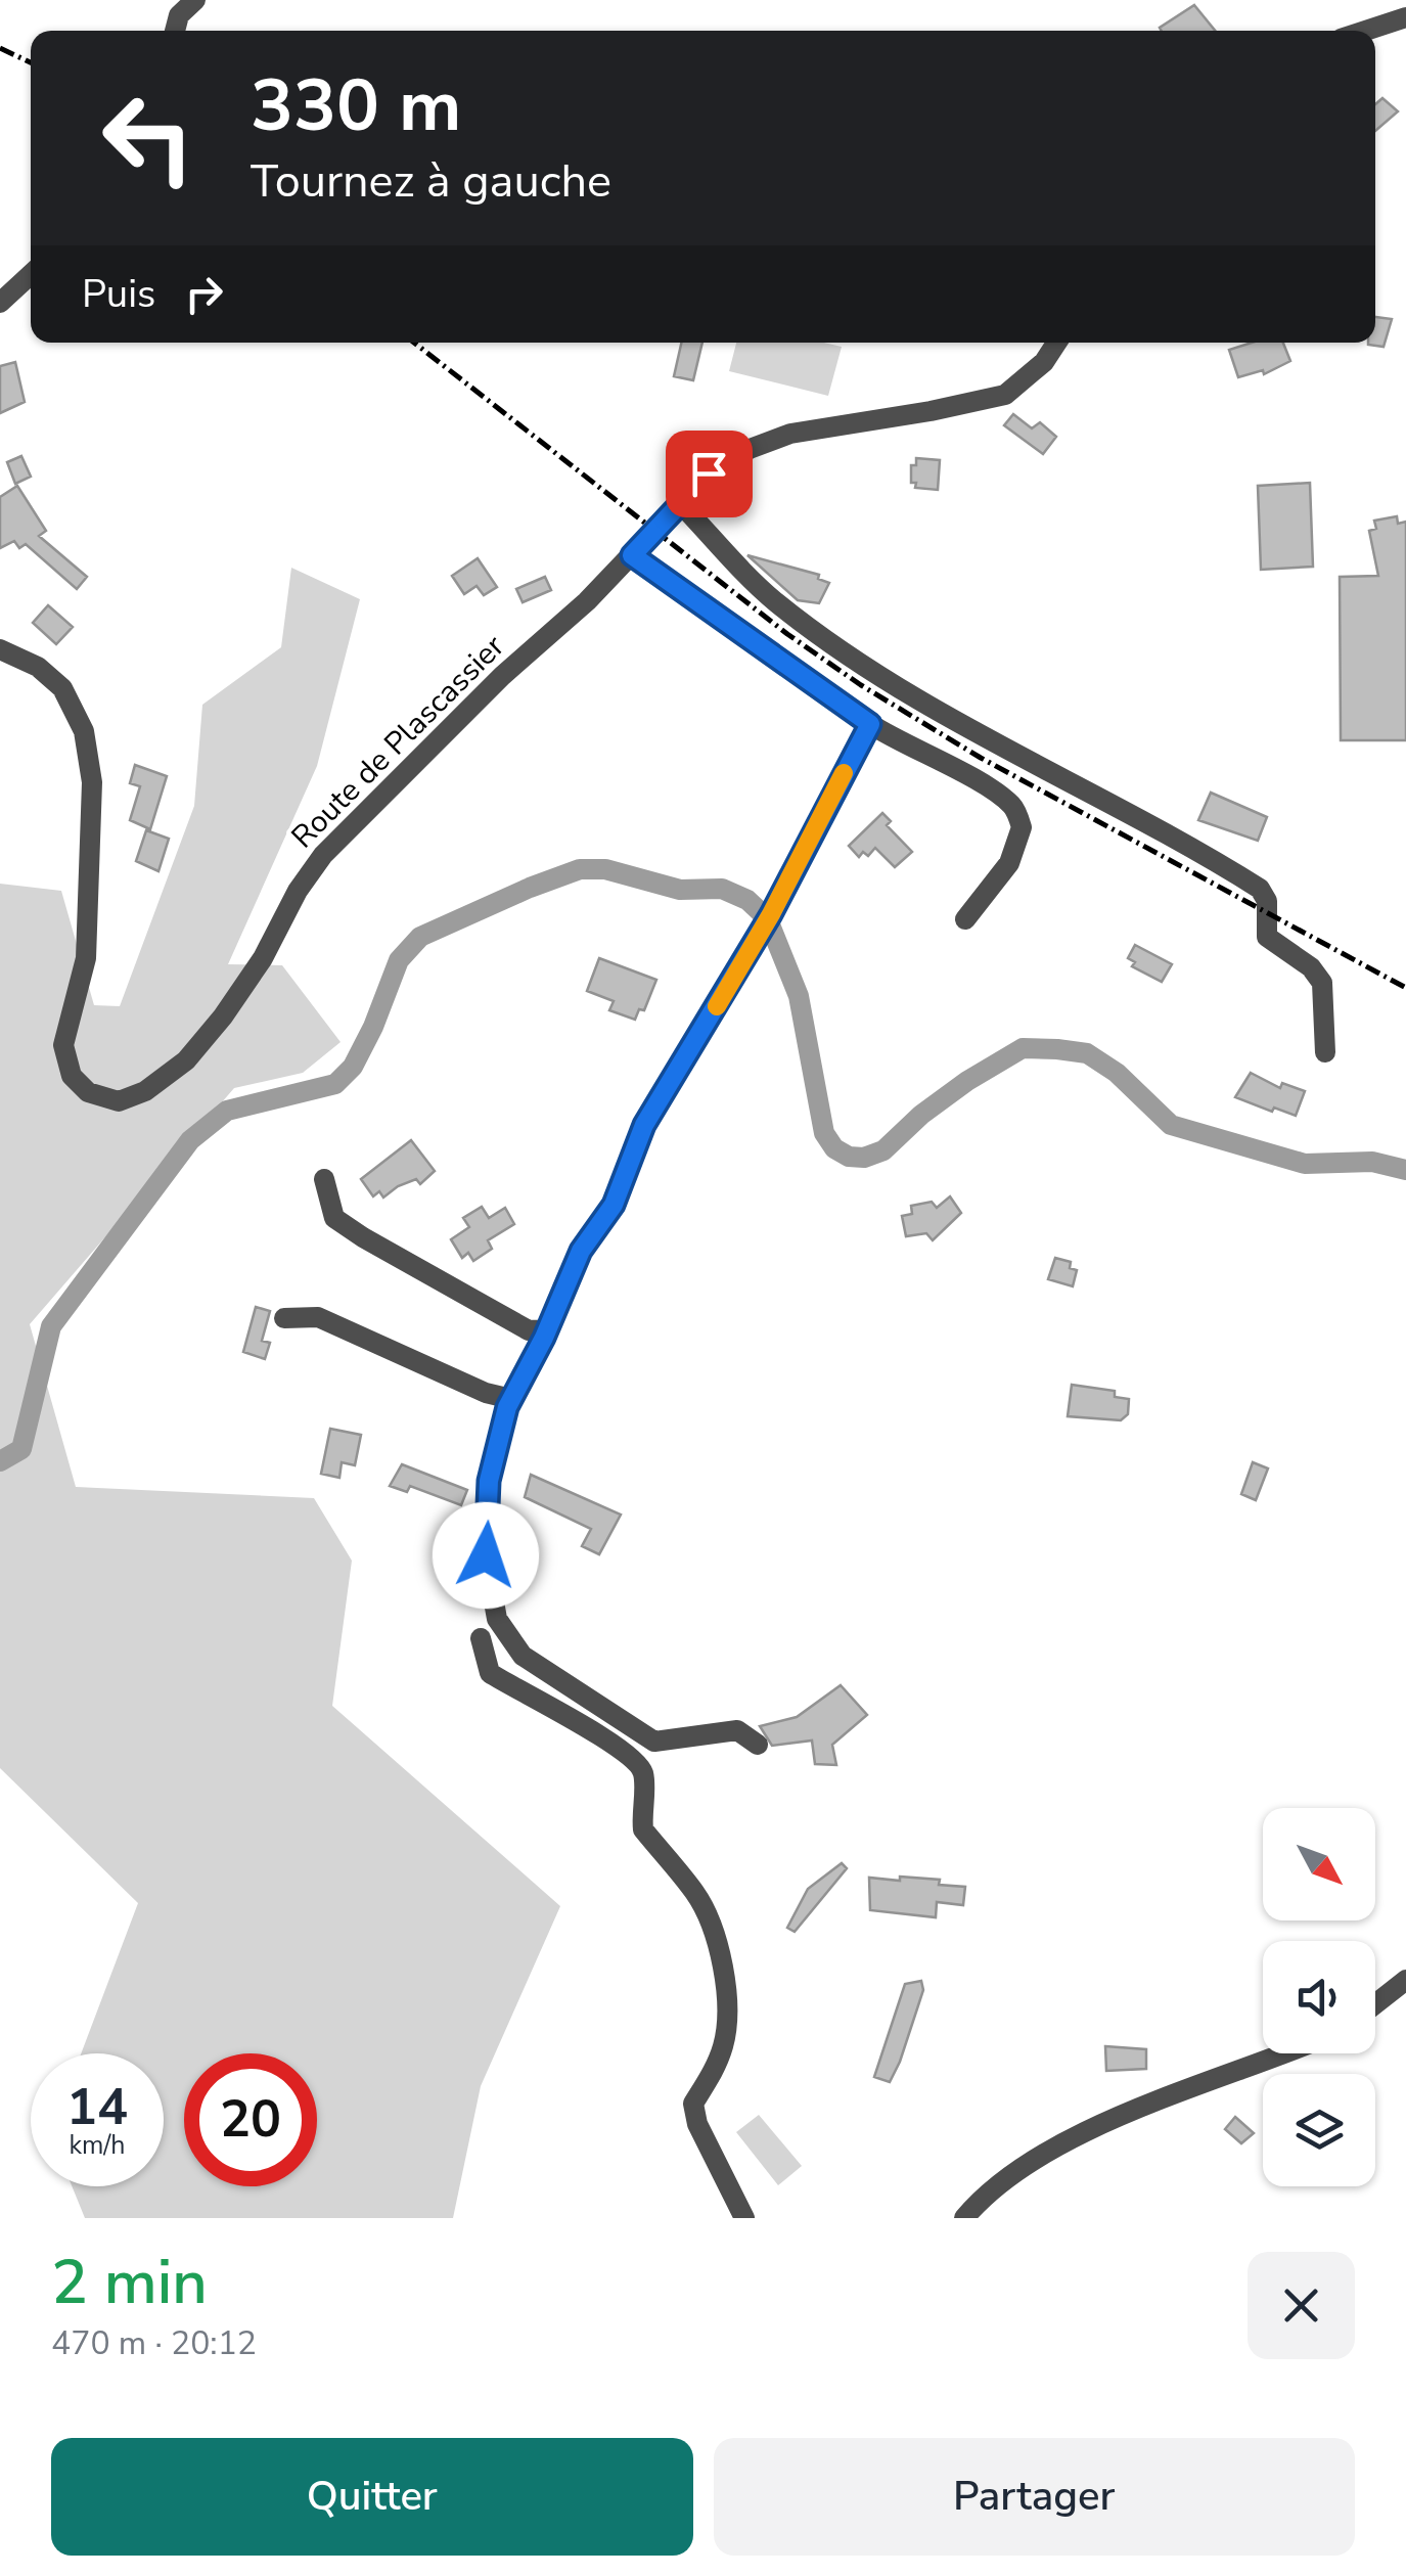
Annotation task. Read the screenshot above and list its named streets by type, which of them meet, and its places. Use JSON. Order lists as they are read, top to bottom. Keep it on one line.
{"streets":{"street":["Route de Plascassier"]},"north":"bottom right","page":{"turn":["330 m","Tournez à gauche"],"then":"Puis","speed":"14 km/h","limit":"20","heading":["2 min","470 m · 20:12"],"buttons":["Quitter","Partager"]}}
